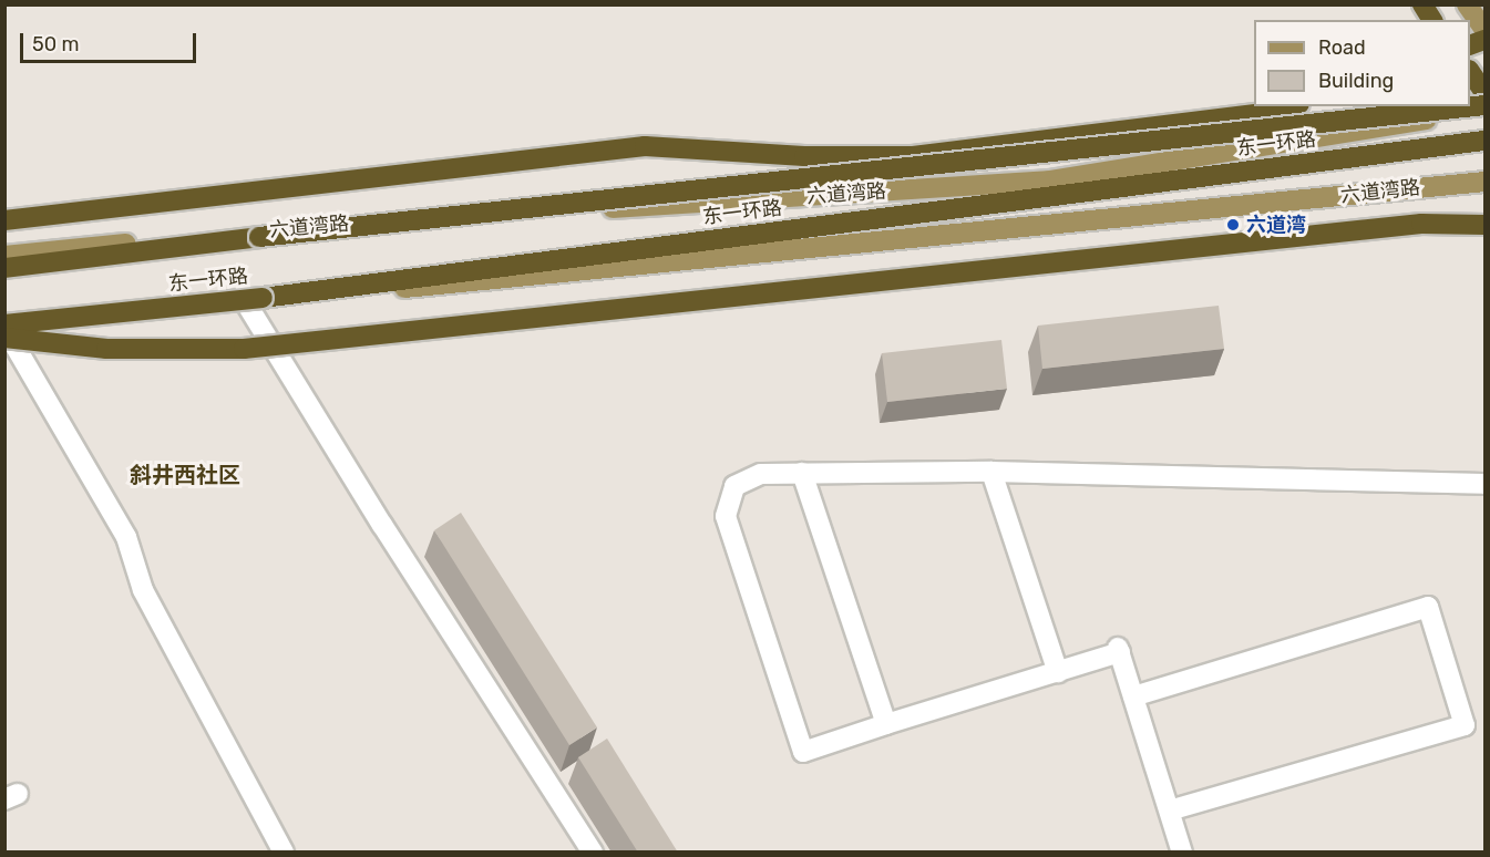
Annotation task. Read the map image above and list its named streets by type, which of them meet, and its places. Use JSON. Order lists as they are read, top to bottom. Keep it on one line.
{"streets":{"highway":["东一环路"],"main road":["六道湾路"]},"districts":["斜井西社区"],"places":["六道湾"],"legend":["Road","Building"],"scale_bar":"50 m"}
